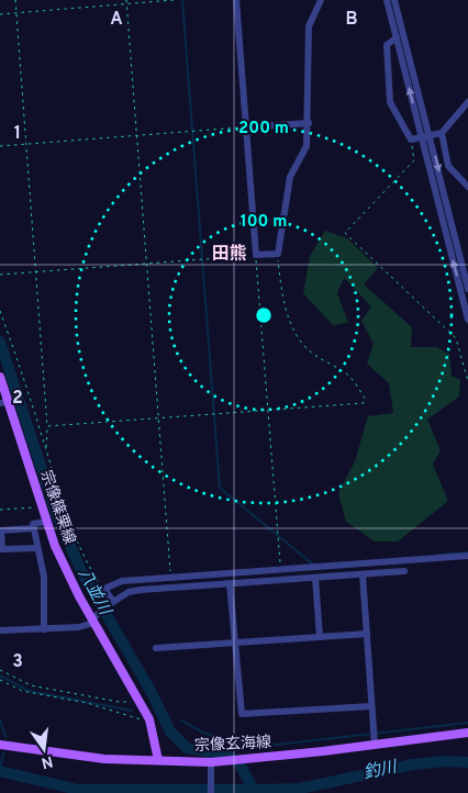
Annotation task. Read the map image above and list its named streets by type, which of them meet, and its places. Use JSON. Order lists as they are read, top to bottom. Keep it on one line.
{"streets":{"main road":["宗像篠栗線","宗像玄海線"]},"crossings":[["宗像篠栗線","宗像玄海線"]],"districts":["田熊"],"water":["八並川","釣川"],"north":"bottom","grid":{"columns":["A","B"],"rows":["1","2","3"]},"rings":["200 m","100 m"]}
